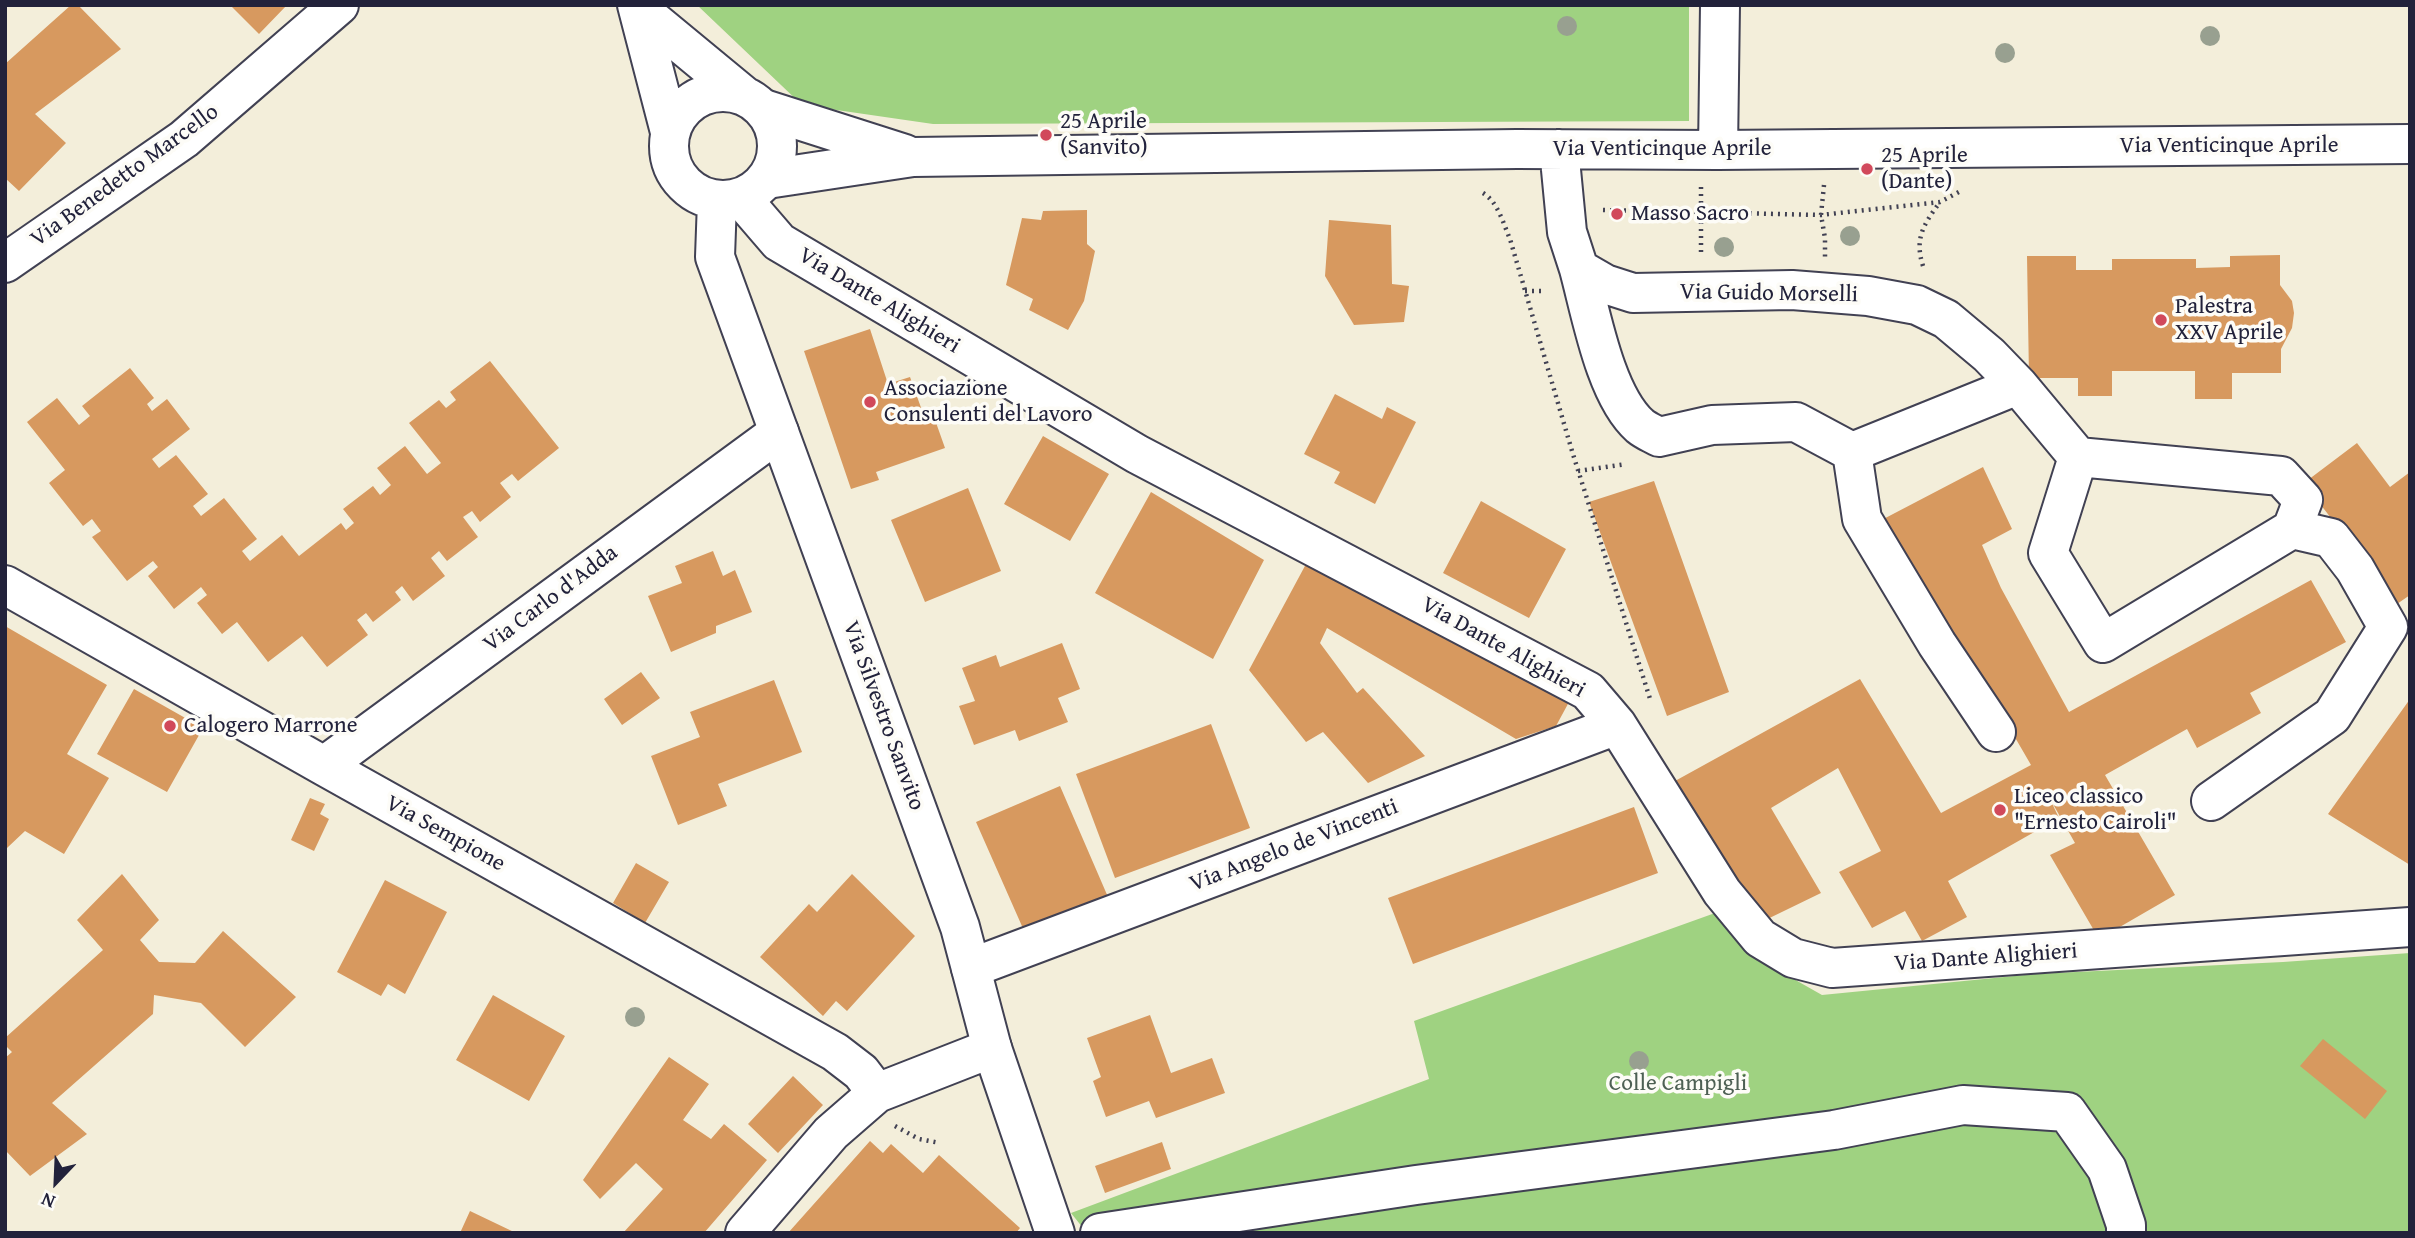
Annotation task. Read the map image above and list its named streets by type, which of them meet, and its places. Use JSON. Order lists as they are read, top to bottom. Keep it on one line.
{"streets":{"street":["Via Venticinque Aprile","Via Benedetto Marcello","Via Guido Morselli","Via Dante Alighieri","Via Carlo d'Adda","Via Silvestro Sanvito","Via Sempione","Via Angelo de Vincenti"]},"crossings":[["Via Venticinque Aprile","Via Dante Alighieri"],["Via Venticinque Aprile","Via Silvestro Sanvito"],["Via Dante Alighieri","Via Silvestro Sanvito"],["Via Dante Alighieri","Via Angelo de Vincenti"],["Via Carlo d'Adda","Via Silvestro Sanvito"],["Via Carlo d'Adda","Via Sempione"],["Via Silvestro Sanvito","Via Angelo de Vincenti"]],"parks":["Colle Campigli"],"places":["25 Aprile (Sanvito)","25 Aprile (Dante)","Masso Sacro","Palestra XXV Aprile","Associazione Consulenti del Lavoro","Calogero Marrone","Liceo classico \"Ernesto Cairoli\""],"north":"bottom left"}
